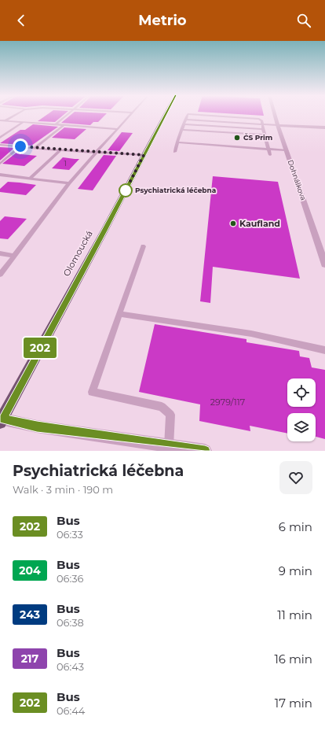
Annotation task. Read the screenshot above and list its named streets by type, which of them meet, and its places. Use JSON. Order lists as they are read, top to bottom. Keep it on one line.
{"streets":{"main road":["Olomoucká"],"street":["Dohnálkova"]},"places":["ČS Prim","Psychiatrická léčebna","Kaufland"],"lines":["bus line 202"],"house_numbers":["1","2979/117"],"page":{"header":"Metrio","on_map":"202","heading":["Psychiatrická léčebna","Walk · 3 min · 190 m"],"list":[{"mark":"202","name":"Bus","note":"06:33","value":"6 min"},{"mark":"204","name":"Bus","note":"06:36","value":"9 min"},{"mark":"243","name":"Bus","note":"06:38","value":"11 min"},{"mark":"217","name":"Bus","note":"06:43","value":"16 min"},{"mark":"202","name":"Bus","note":"06:44","value":"17 min"}]}}
